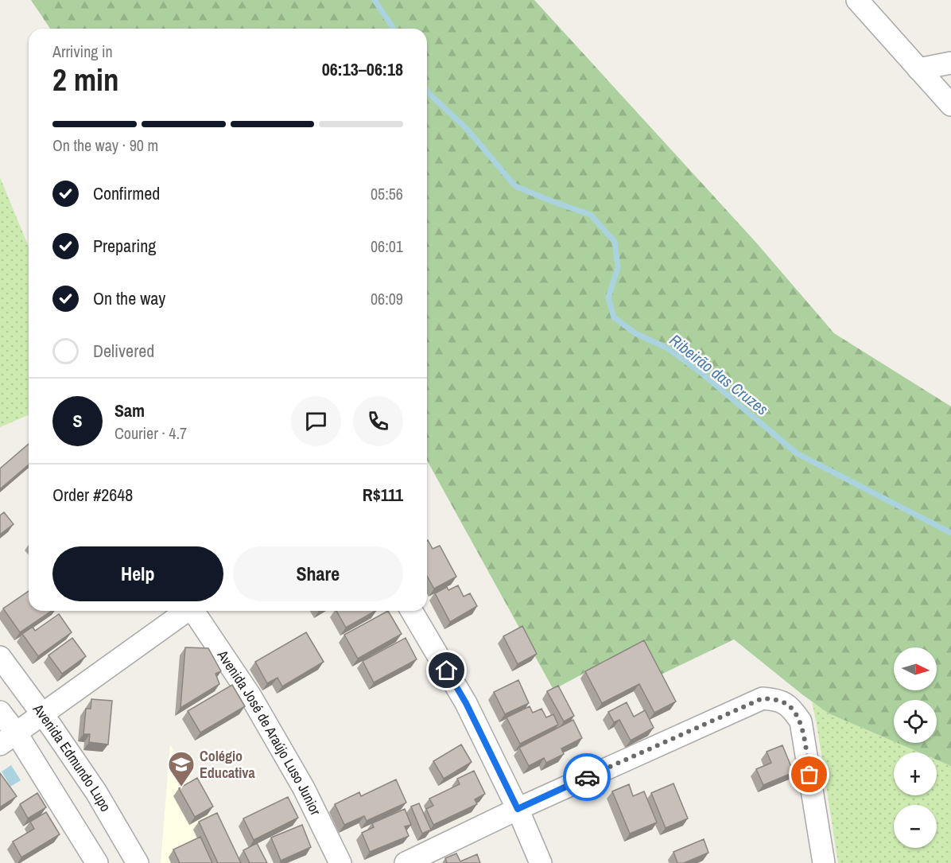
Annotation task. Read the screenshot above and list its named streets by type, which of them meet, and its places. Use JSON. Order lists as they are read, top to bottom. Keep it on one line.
{"streets":{"street":["Avenida José de Araújo Luso Junior","Avenida Edmundo Lupo"]},"water":["Ribeirão das Cruzes"],"places":{"school or university":["Colégio Educativa"]},"north":"right","page":{"heading":["2 min","Arriving in","06:13–06:18"],"panel":["Sam","Courier · 4.7","Order #2648","R$111"],"bar":"On the way · 90 m","list":[["Confirmed","05:56"],["Preparing","06:01"],["On the way","06:09"],"Delivered"],"round":"S","buttons":["Help","Share"],"map_buttons":["+","−"]}}
